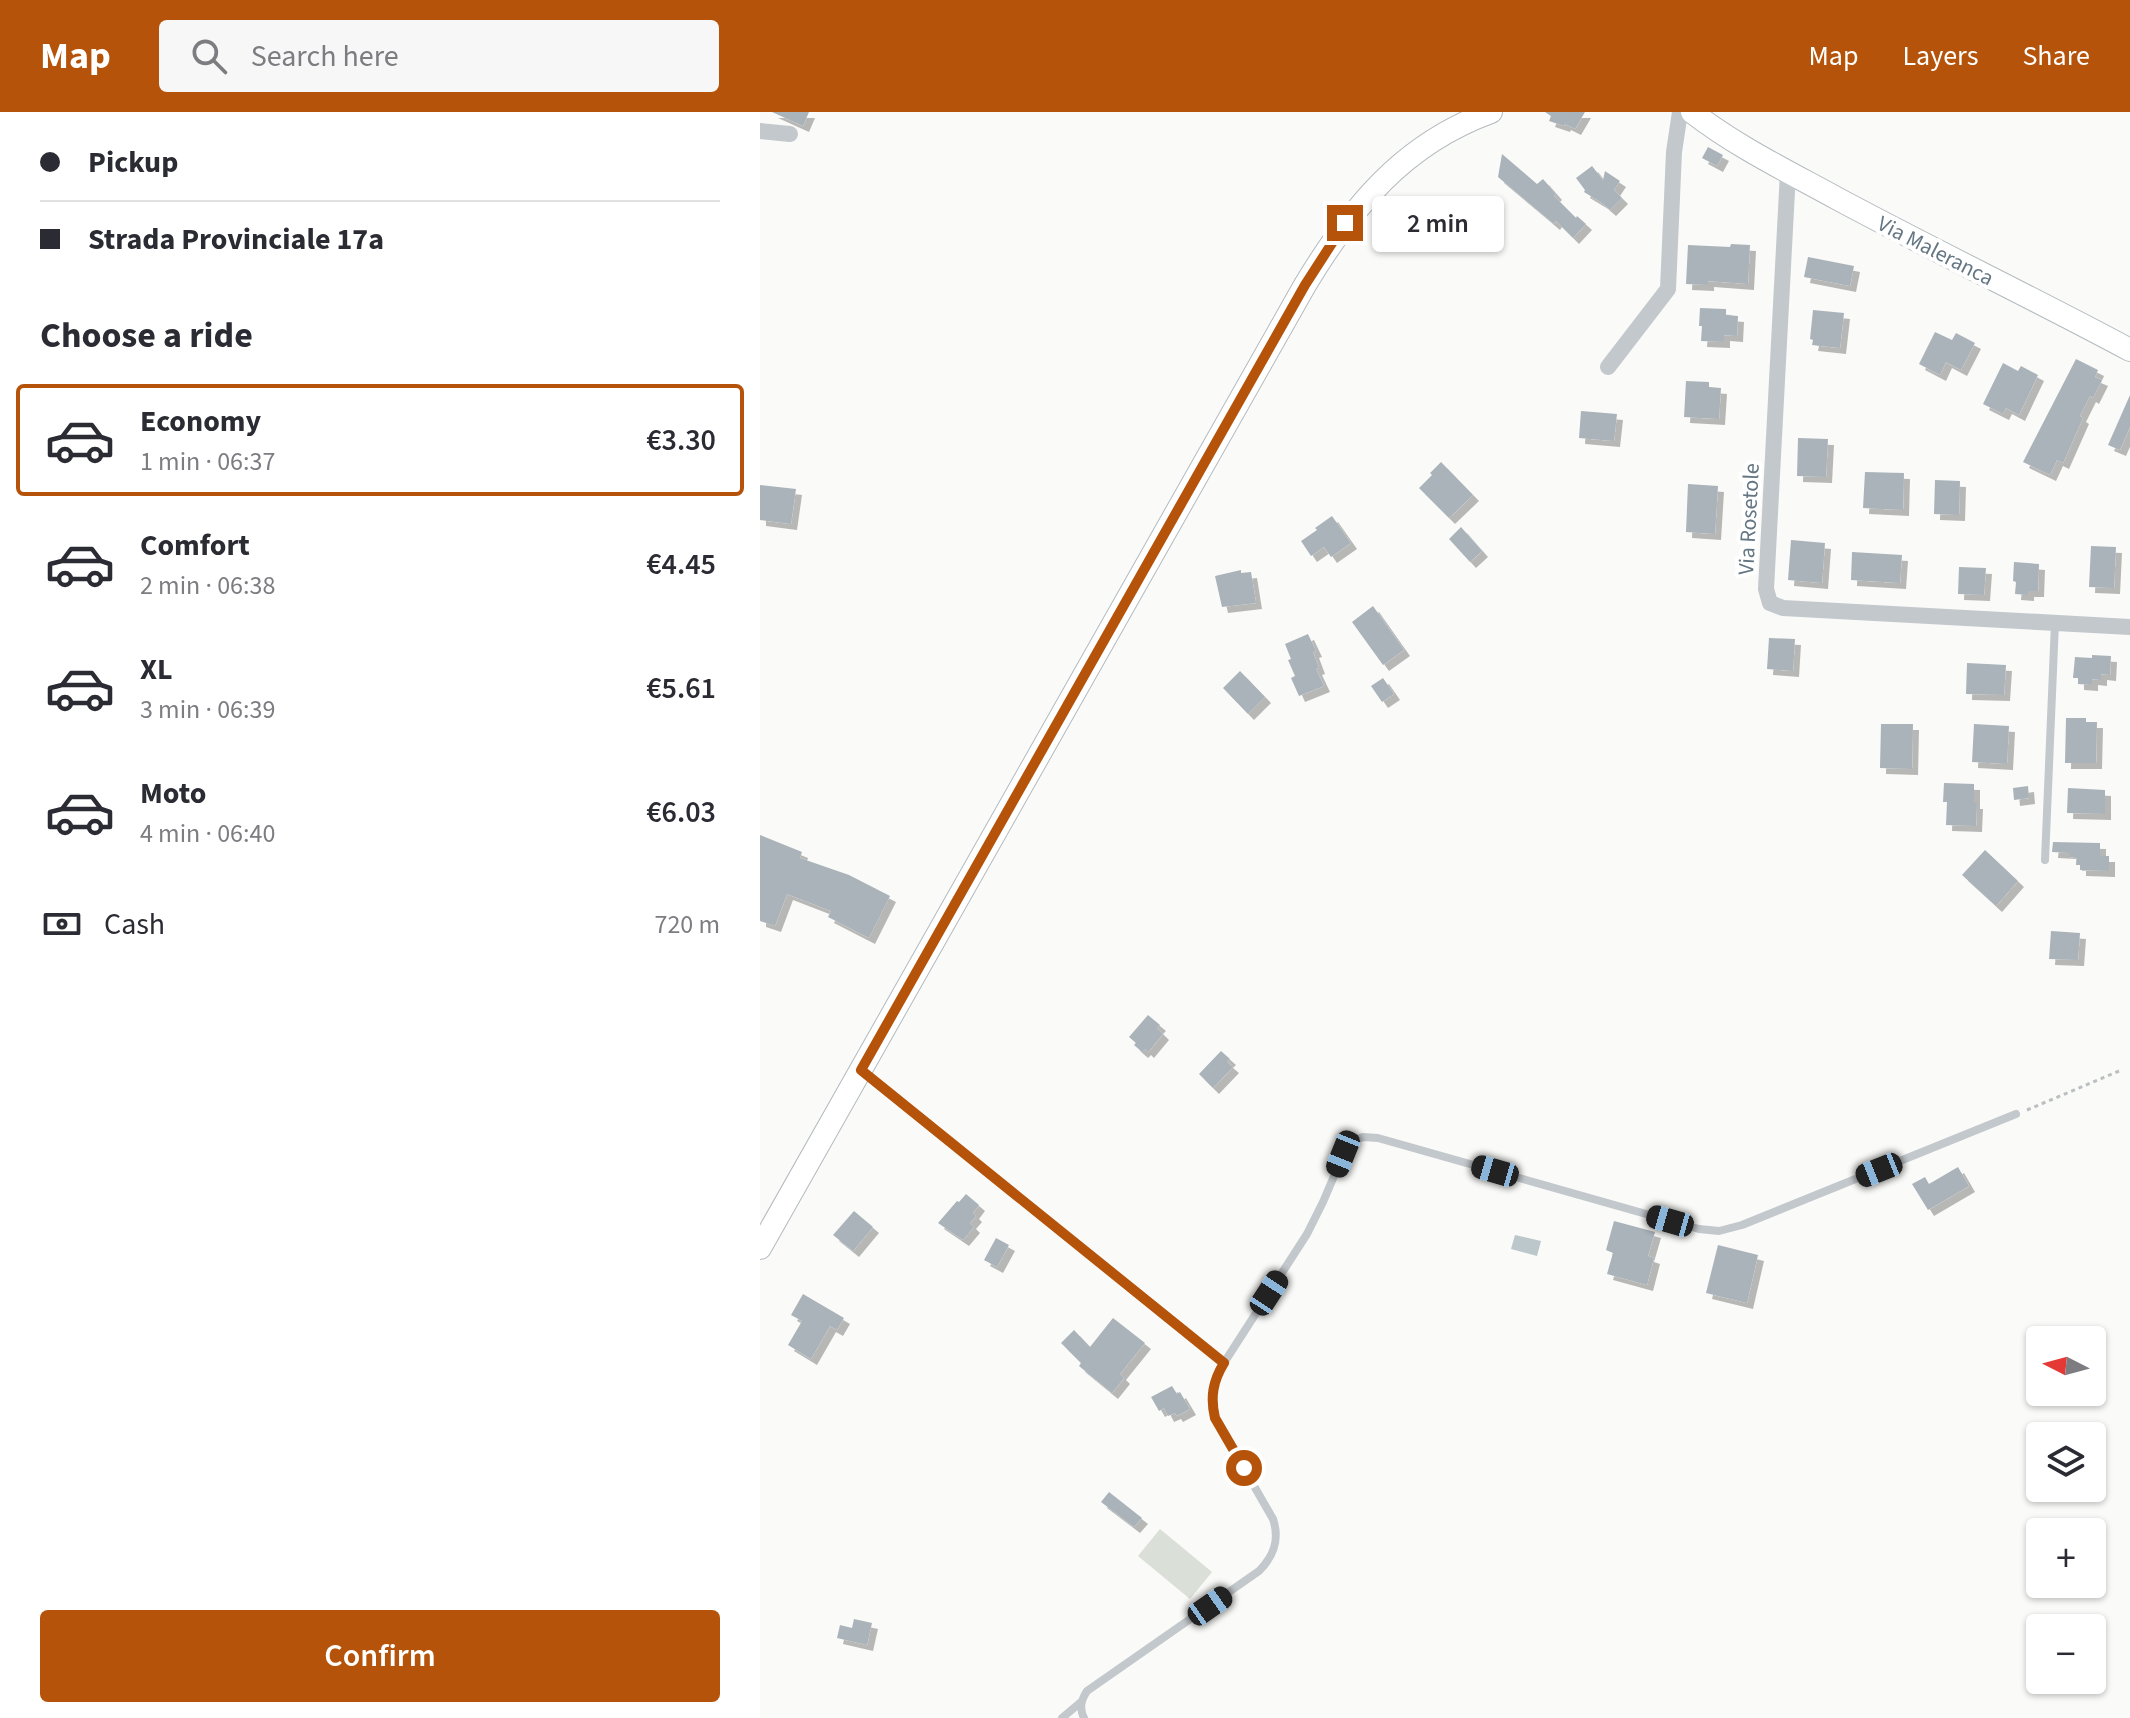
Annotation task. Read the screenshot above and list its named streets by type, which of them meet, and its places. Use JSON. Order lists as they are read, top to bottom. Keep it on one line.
{"streets":{"main road":["Via Maleranca"],"street":["Via Rosetole"]},"crossings":[["Via Maleranca","Via Rosetole"]],"north":"left","page":{"header":"Map","search":"Search here","nav":["Map","Layers","Share"],"banner":["Pickup","Strada Provinciale 17a"],"bubble":"2 min","heading":"Choose a ride","list":[{"name":"Economy","note":"1 min · 06:37","value":"€3.30"},{"name":"Comfort","note":"2 min · 06:38","value":"€4.45"},{"name":"XL","note":"3 min · 06:39","value":"€5.61"},{"name":"Moto","note":"4 min · 06:40","value":"€6.03"}],"pay":["Cash","720 m"],"map_buttons":["+","−"],"buttons":"Confirm"}}
